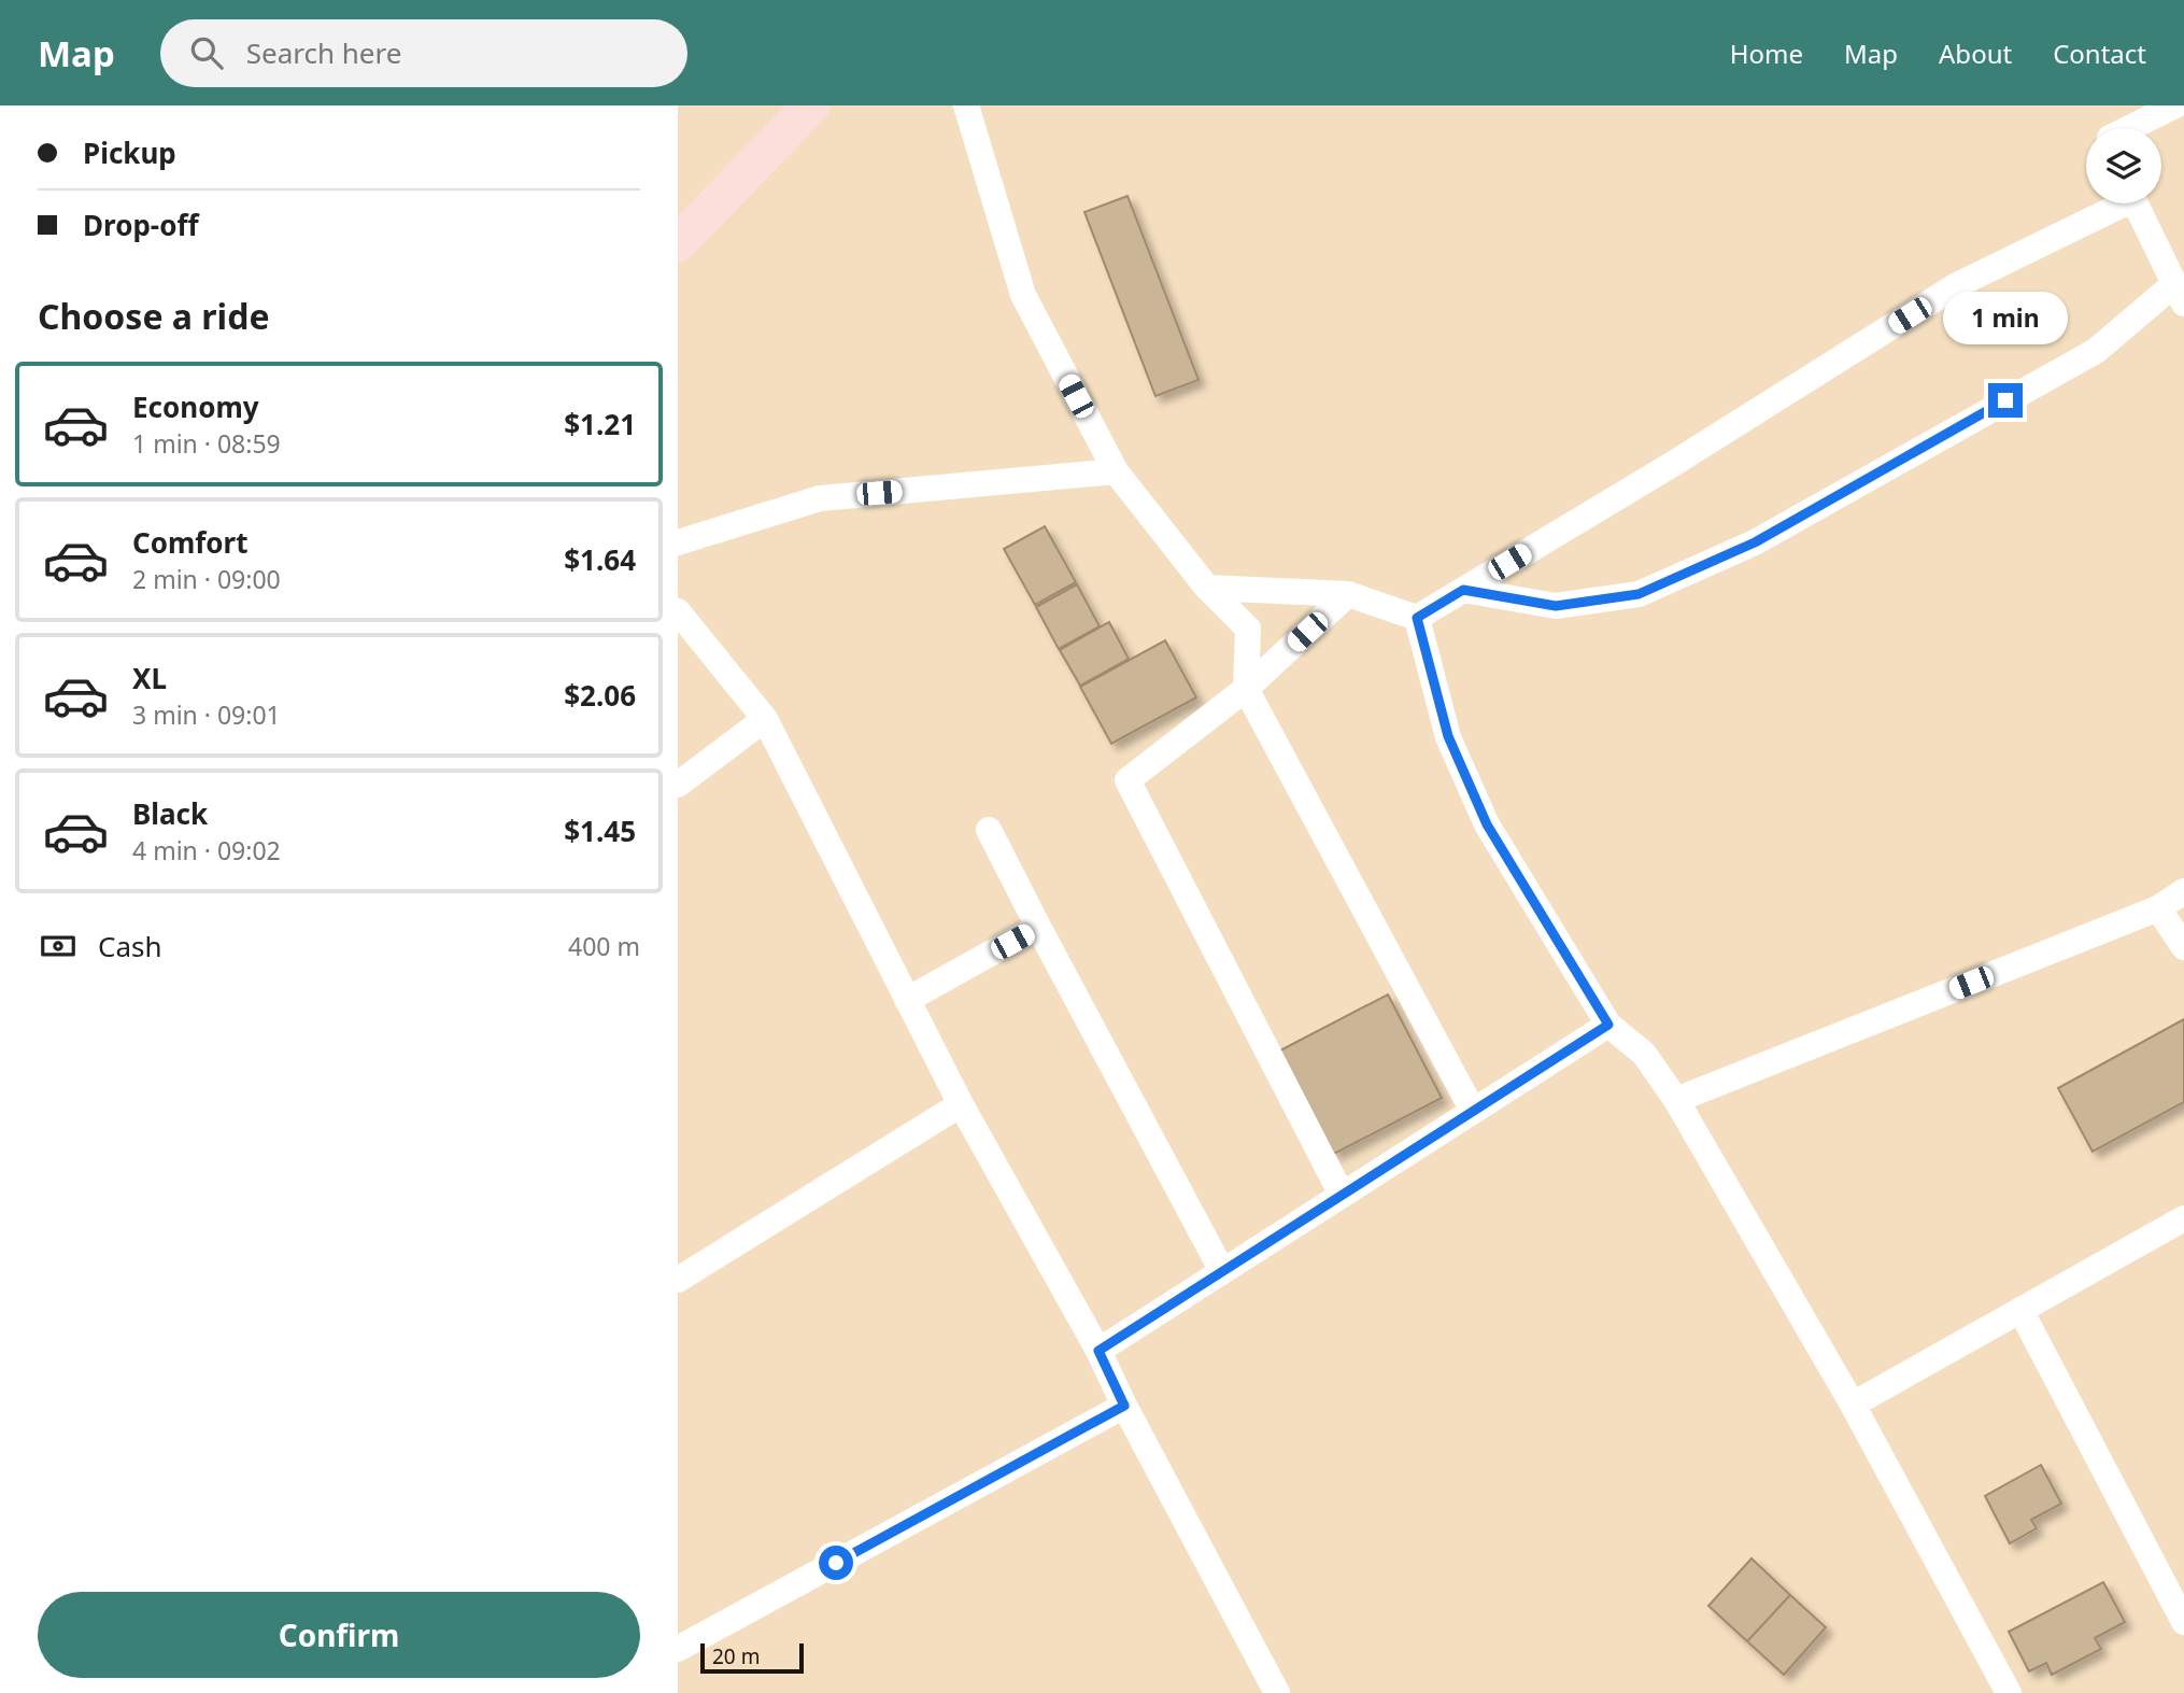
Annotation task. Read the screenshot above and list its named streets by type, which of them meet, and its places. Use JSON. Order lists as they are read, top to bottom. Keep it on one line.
{"scale_bar":"20 m","page":{"header":"Map","search":"Search here","nav":["Home","Map","About","Contact"],"banner":["Pickup","Drop-off"],"heading":"Choose a ride","bubble":"1 min","list":[{"name":"Economy","note":"1 min · 08:59","value":"$1.21"},{"name":"Comfort","note":"2 min · 09:00","value":"$1.64"},{"name":"XL","note":"3 min · 09:01","value":"$2.06"},{"name":"Black","note":"4 min · 09:02","value":"$1.45"}],"pay":["Cash","400 m"],"buttons":"Confirm","scale":"20 m"}}
